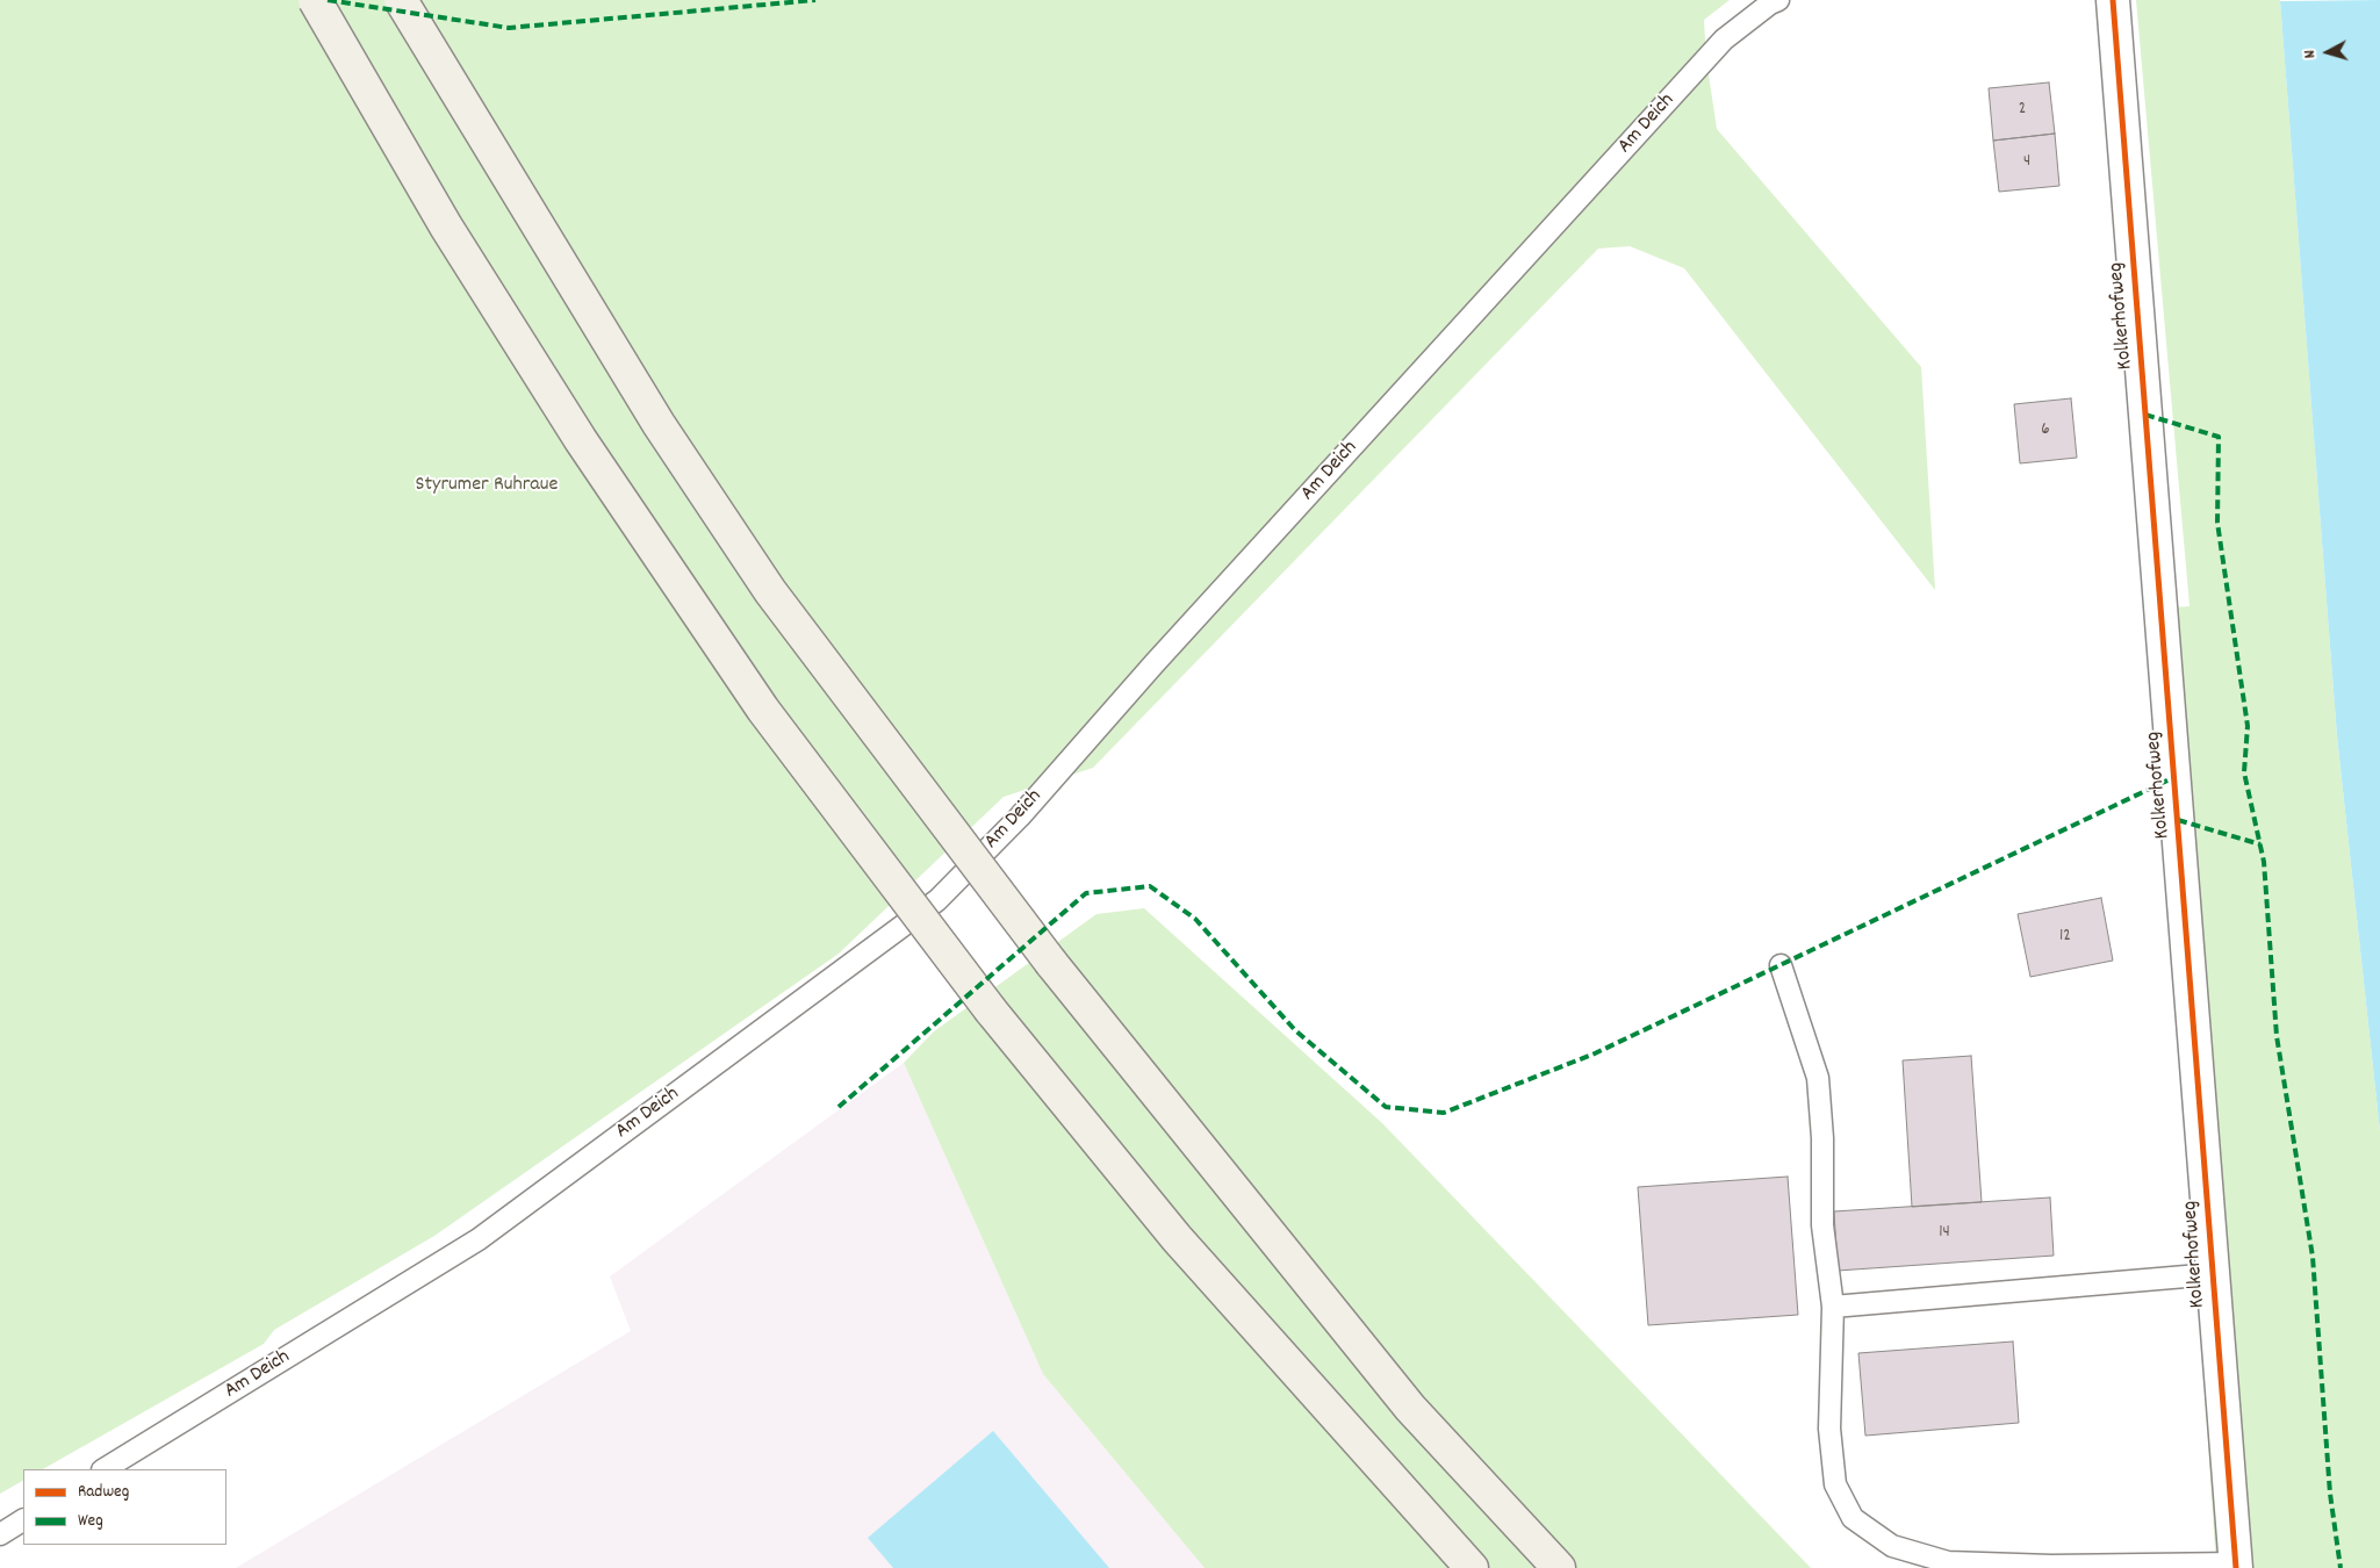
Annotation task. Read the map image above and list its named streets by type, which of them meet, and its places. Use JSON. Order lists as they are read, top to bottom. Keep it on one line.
{"streets":{"street":["Kolkerhofweg"],"lane":["Am Deich"]},"parks":["Styrumer Ruhraue"],"house_numbers":["2","4","6","12","14"],"legend":["Radweg","Weg"],"north":"left"}
